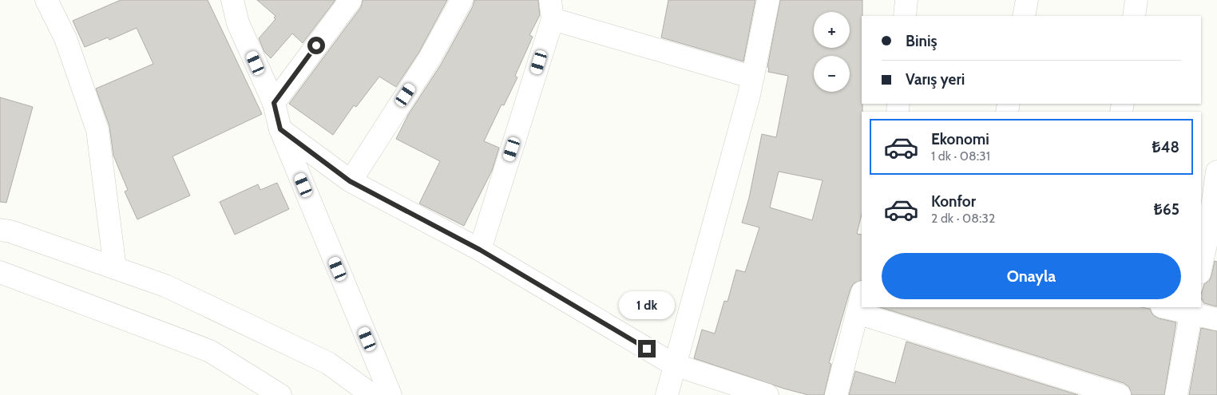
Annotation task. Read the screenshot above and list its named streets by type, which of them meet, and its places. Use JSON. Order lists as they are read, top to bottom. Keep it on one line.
{"page":{"map_buttons":["+","−"],"banner":["Biniş","Varış yeri"],"list":[{"name":"Ekonomi","note":"1 dk · 08:31","value":"₺48"},{"name":"Konfor","note":"2 dk · 08:32","value":"₺65"}],"buttons":"Onayla","bubble":"1 dk"}}
